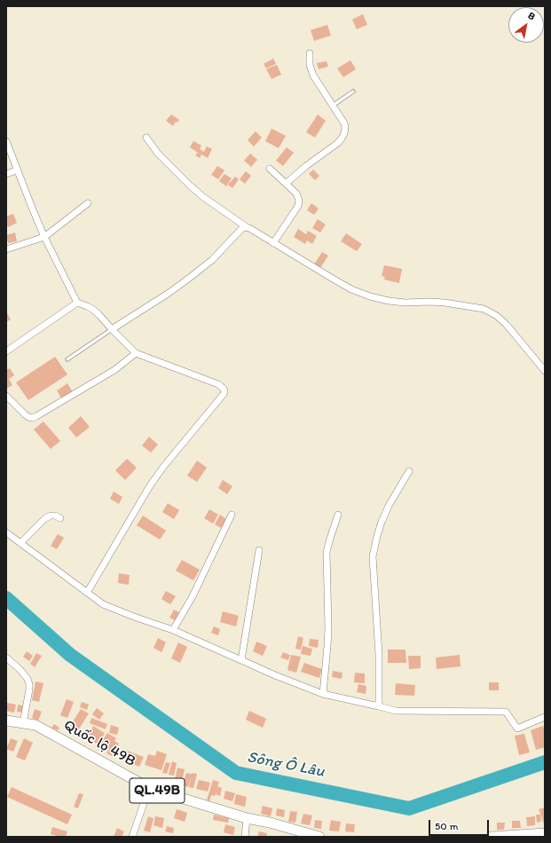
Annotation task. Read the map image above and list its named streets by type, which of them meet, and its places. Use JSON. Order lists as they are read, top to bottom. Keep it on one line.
{"streets":{"main road":["Quốc lộ 49B","QL.49B"]},"water":["Sông Ô Lâu"],"scale_bar":"50 m","north":"top right"}
